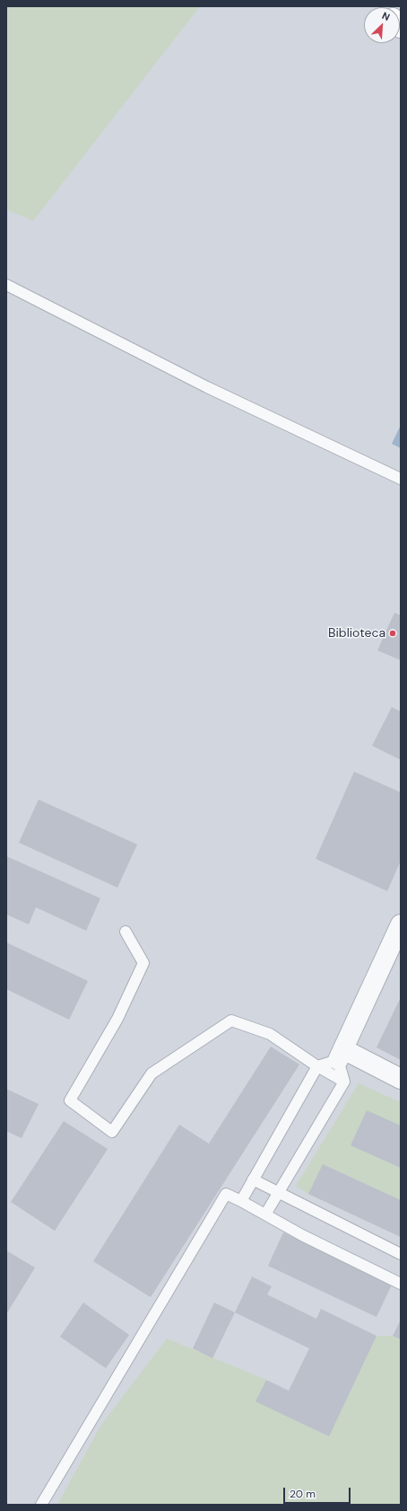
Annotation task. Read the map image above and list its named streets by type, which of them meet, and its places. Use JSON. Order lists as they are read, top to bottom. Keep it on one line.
{"places":["Biblioteca"],"scale_bar":"20 m","north":"top right"}
